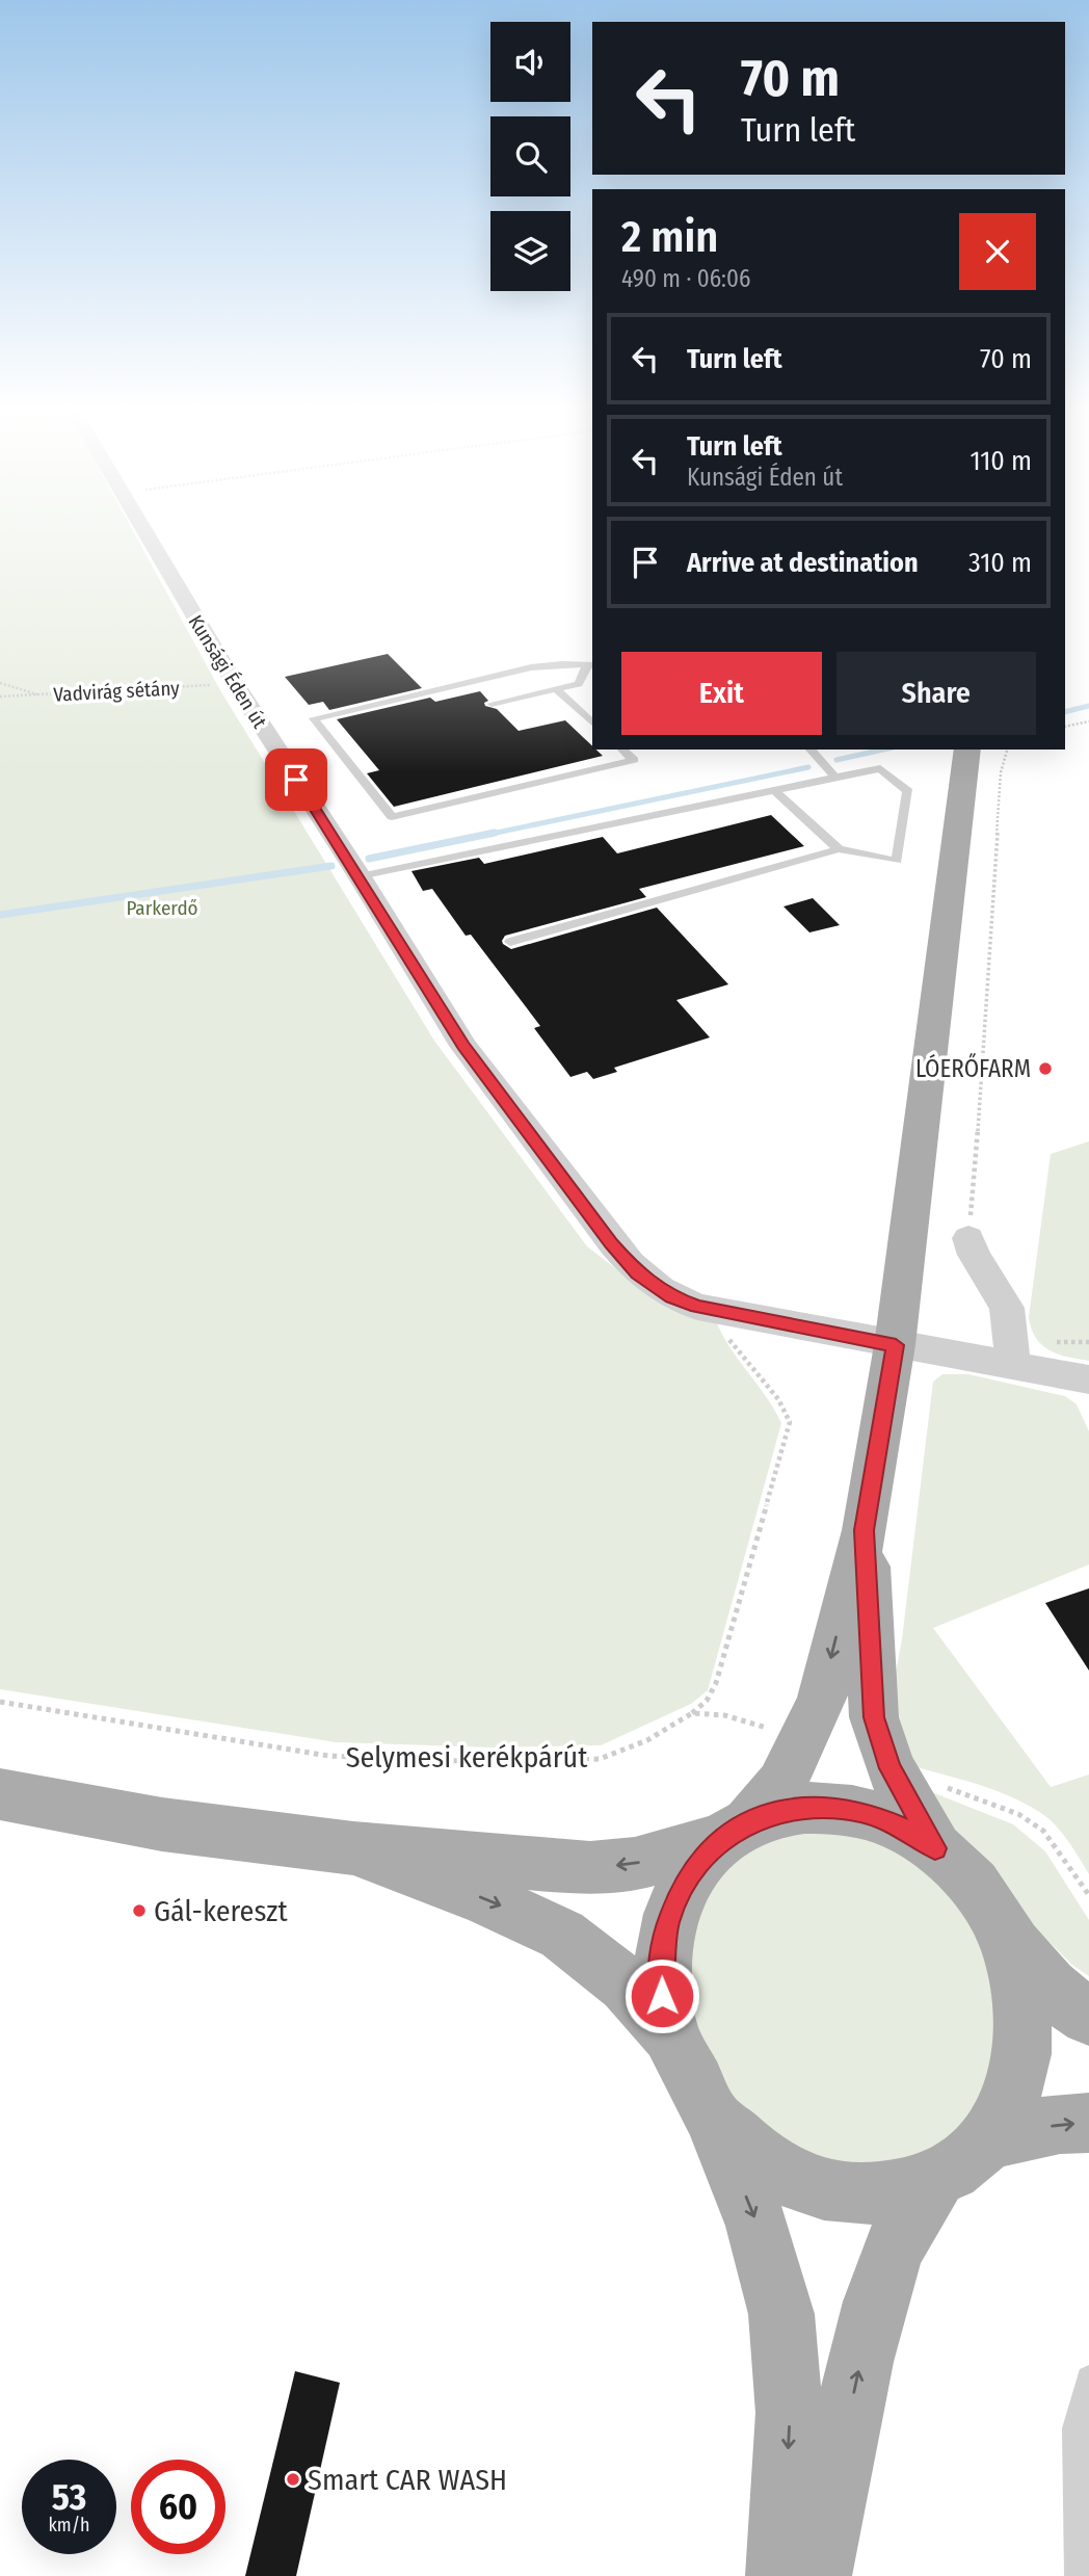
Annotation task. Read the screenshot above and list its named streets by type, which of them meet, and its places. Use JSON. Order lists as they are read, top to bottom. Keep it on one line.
{"streets":{"street":["Kunsági Éden út"],"path":["Vadvirág sétány","Selymesi kerékpárút"]},"crossings":[["Kunsági Éden út","Vadvirág sétány"],["Kunsági Éden út","Selymesi kerékpárút"]],"parks":["Parkerdő"],"places":["LÓERŐFARM","Gál-kereszt","Smart CAR WASH"],"page":{"turn":["70 m","Turn left"],"heading":["2 min","490 m · 06:06"],"list":[{"name":"Turn left","value":"70 m"},{"name":"Turn left","note":"Kunsági Éden út","value":"110 m"},{"name":"Arrive at destination","value":"310 m"}],"buttons":["Exit","Share"],"speed":"53 km/h","limit":"60"}}
